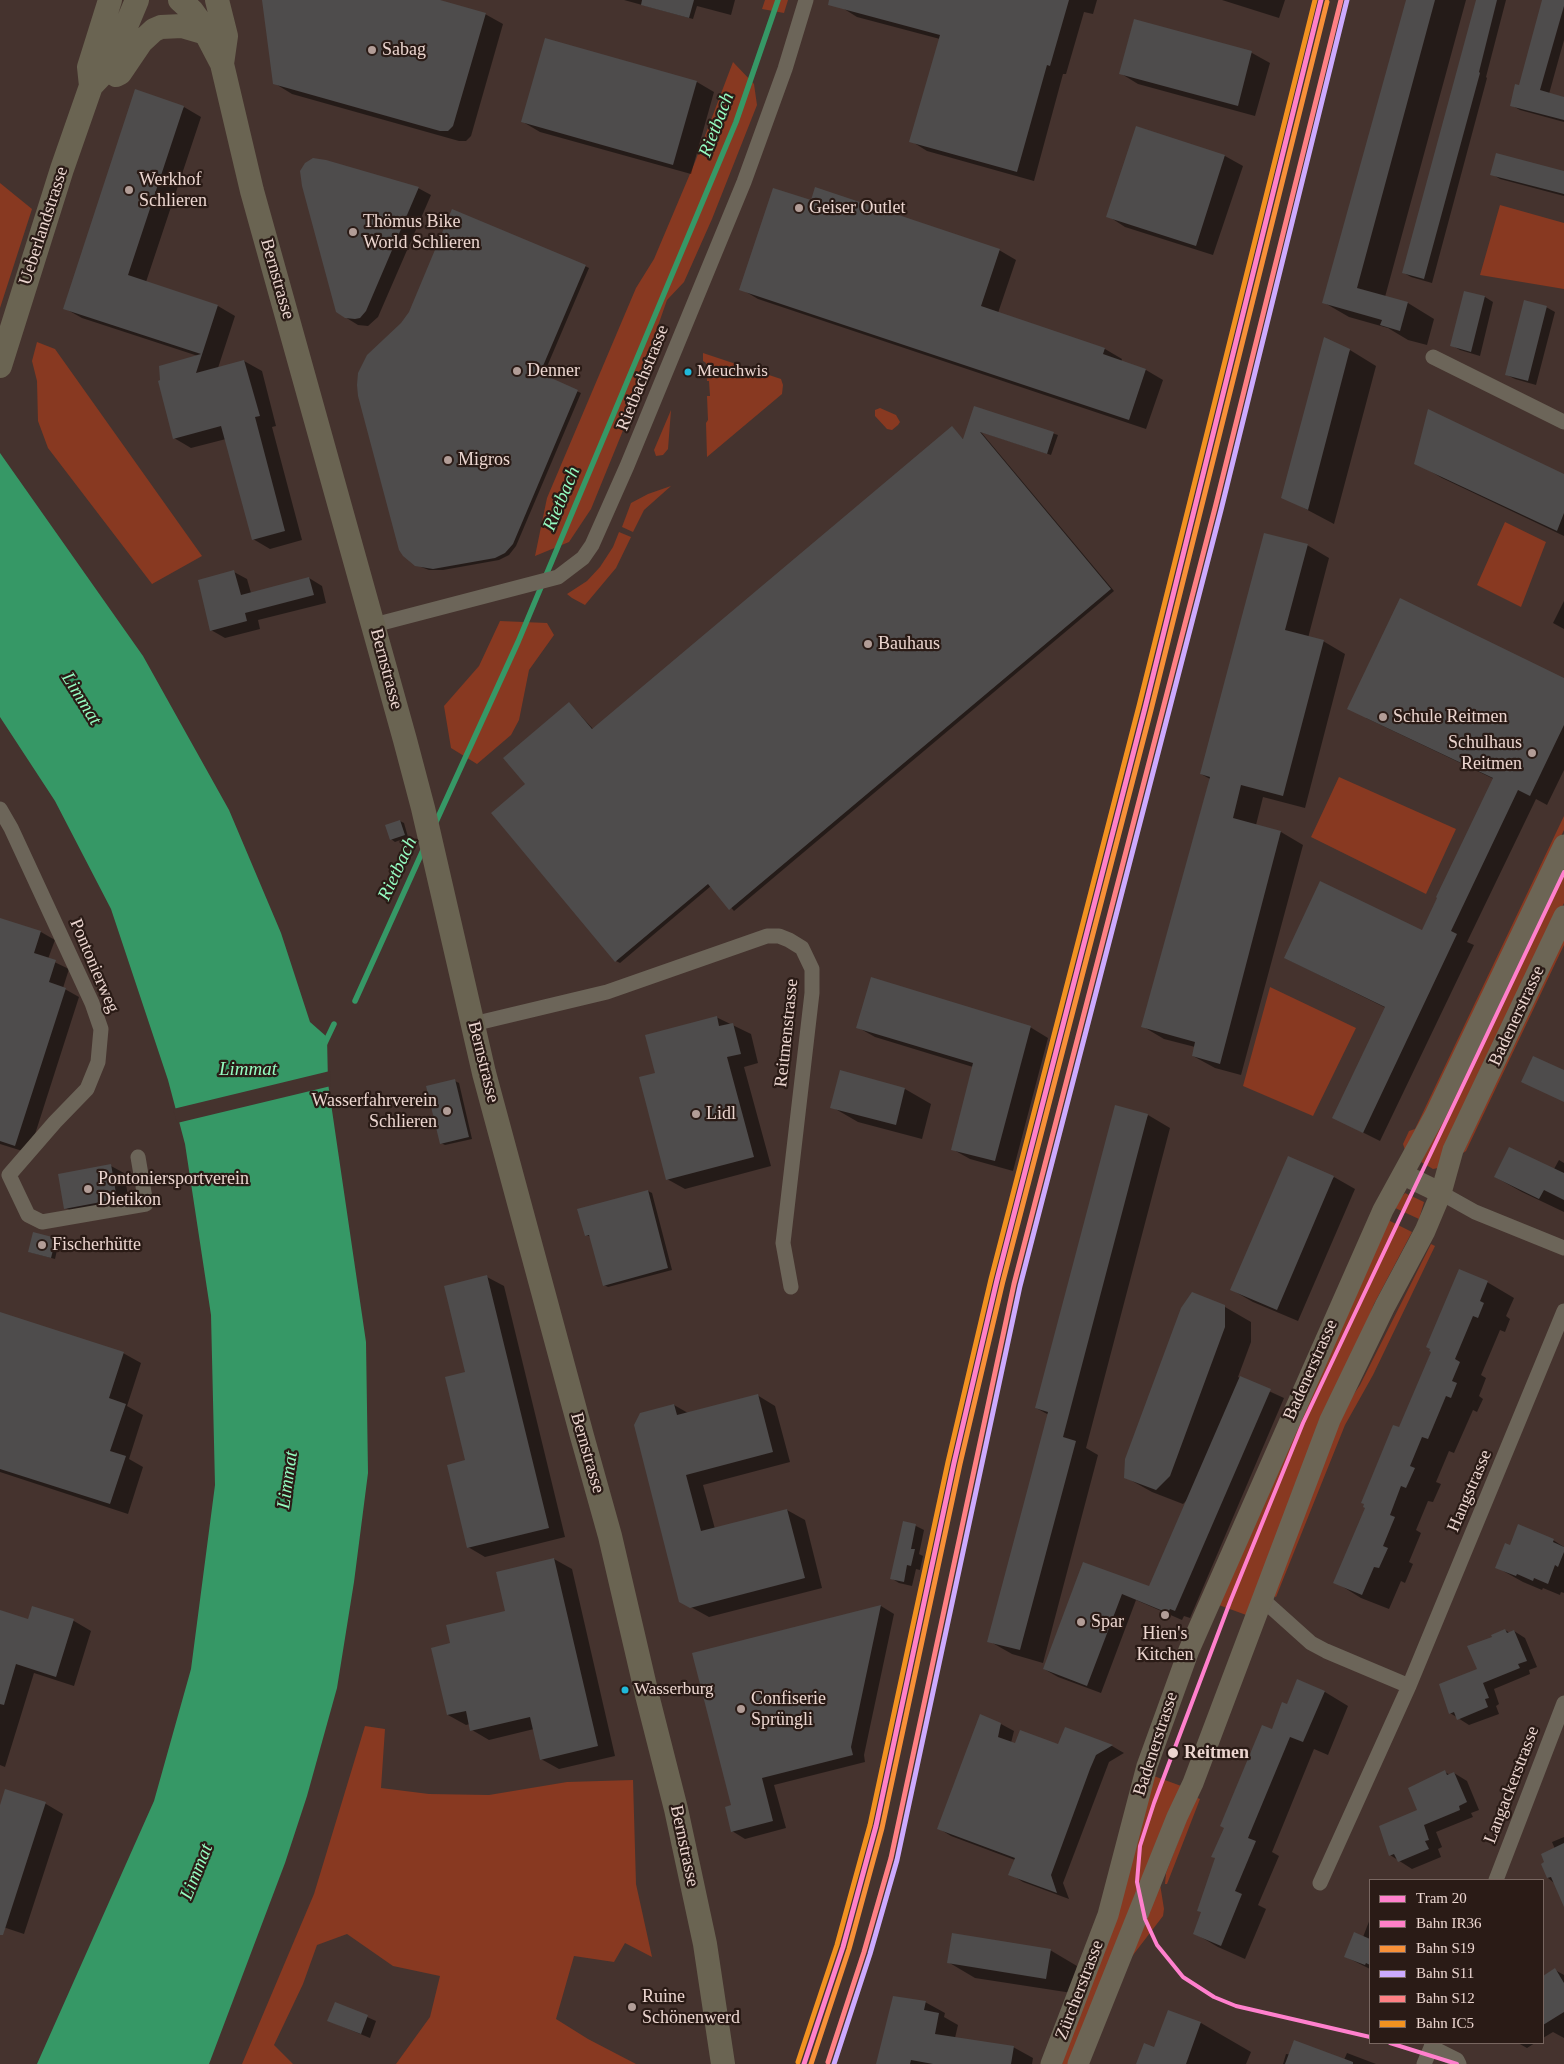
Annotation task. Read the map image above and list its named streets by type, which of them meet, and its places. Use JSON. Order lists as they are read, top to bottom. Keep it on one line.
{"streets":{"main road":["Ueberlandstrasse","Bernstrasse","Badenerstrasse","Zürcherstrasse"],"street":["Rietbachstrasse","Pontonierweg","Reitmenstrasse","Hangstrasse","Langackerstrasse"]},"crossings":[["Bernstrasse","Rietbachstrasse"],["Bernstrasse","Reitmenstrasse"],["Badenerstrasse","Zürcherstrasse"]],"water":["Rietbach","Limmat"],"places":["Sabag","Werkhof Schlieren","Geiser Outlet","Thömus Bike World Schlieren","Denner","Meuchwis","Migros","Bauhaus","Schule Reitmen","Schulhaus Reitmen","Wasserfahrverein Schlieren","Lidl","Pontoniersportverein Dietikon","Fischerhütte","Hien's Kitchen","Spar","Wasserburg","Confiserie Sprüngli","Reitmen","Ruine Schönenwerd"],"lines":["rail line IR36","rail line S11","rail line S12","rail line IC5","rail line S19","tram line 20"],"legend":["Tram 20","Bahn IR36","Bahn S19","Bahn S11","Bahn S12","Bahn IC5"]}
